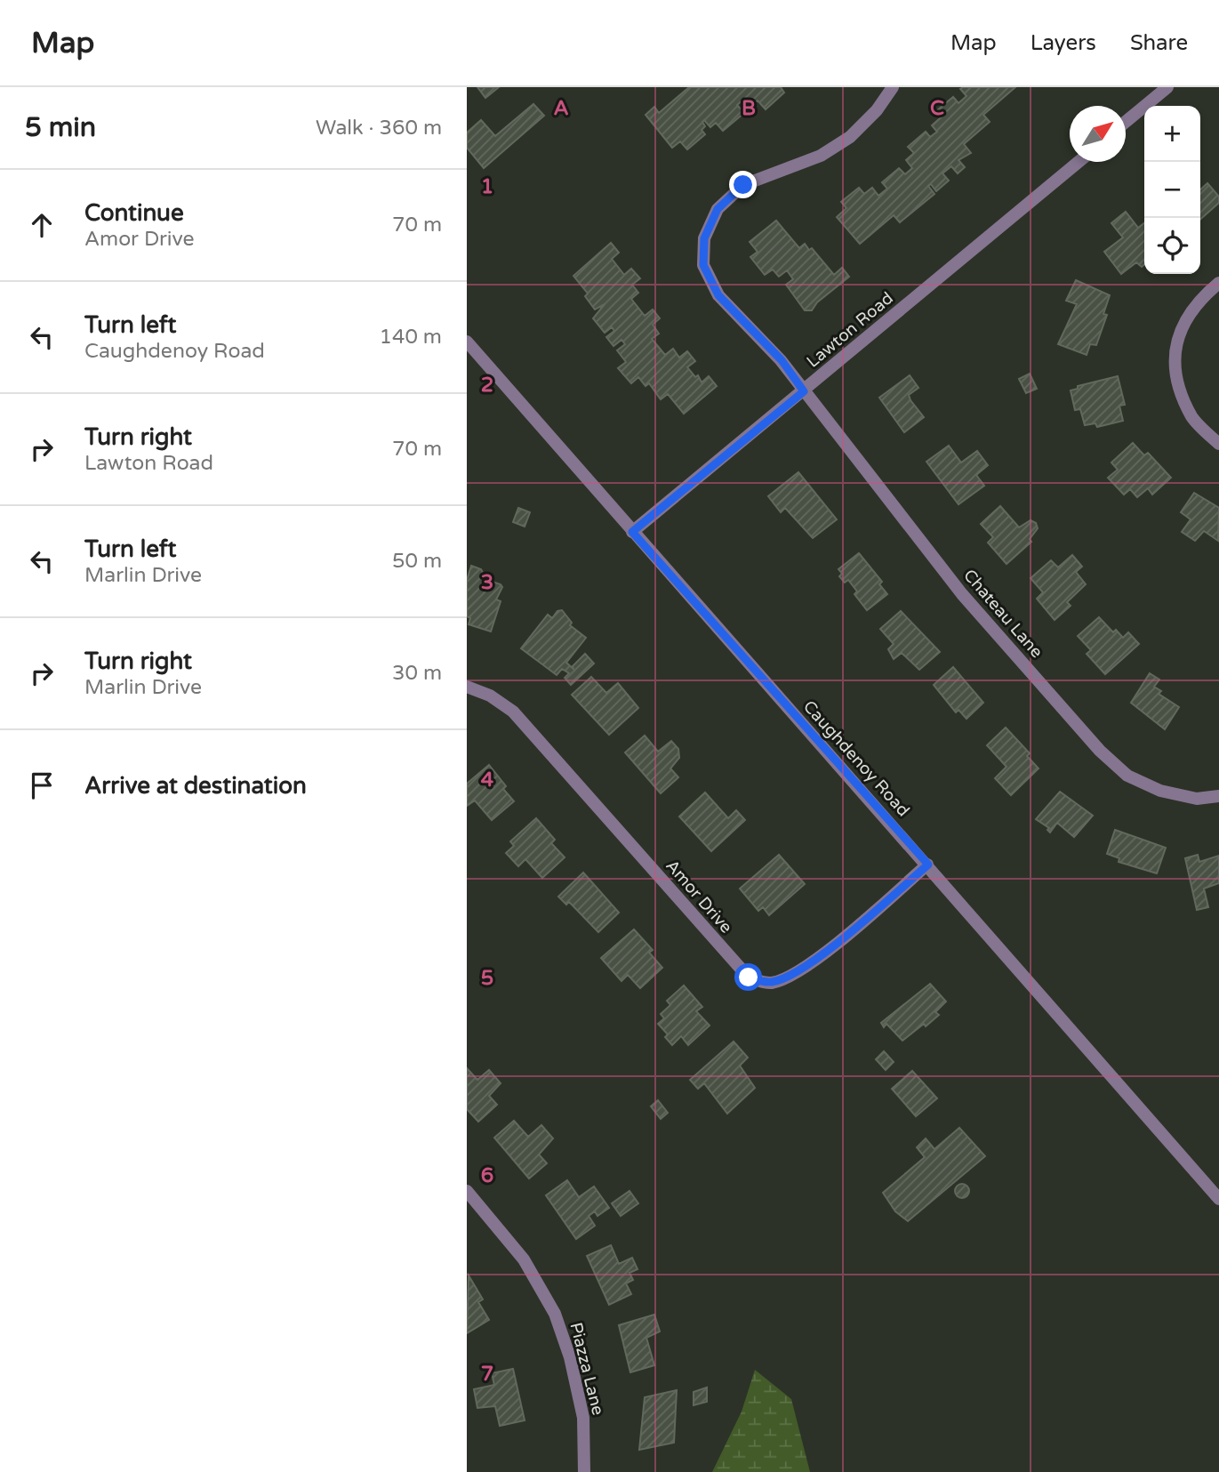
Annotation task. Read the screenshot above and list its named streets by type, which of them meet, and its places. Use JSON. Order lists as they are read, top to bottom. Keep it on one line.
{"streets":{"street":["Lawton Road","Chateau Lane","Caughdenoy Road","Amor Drive","Piazza Lane"]},"crossings":[["Lawton Road","Chateau Lane"],["Lawton Road","Caughdenoy Road"],["Caughdenoy Road","Amor Drive"]],"north":"top right","page":{"header":"Map","nav":["Map","Layers","Share"],"heading":["5 min","Walk · 360 m"],"map_buttons":["+","−"],"list":[["Continue","Amor Drive","70 m"],["Turn left","Caughdenoy Road","140 m"],["Turn right","Lawton Road","70 m"],["Turn left","Marlin Drive","50 m"],["Turn right","Marlin Drive","30 m"],"Arrive at destination"]},"grid":{"columns":["A","B","C"],"rows":["1","2","3","4","5","6","7"]}}
